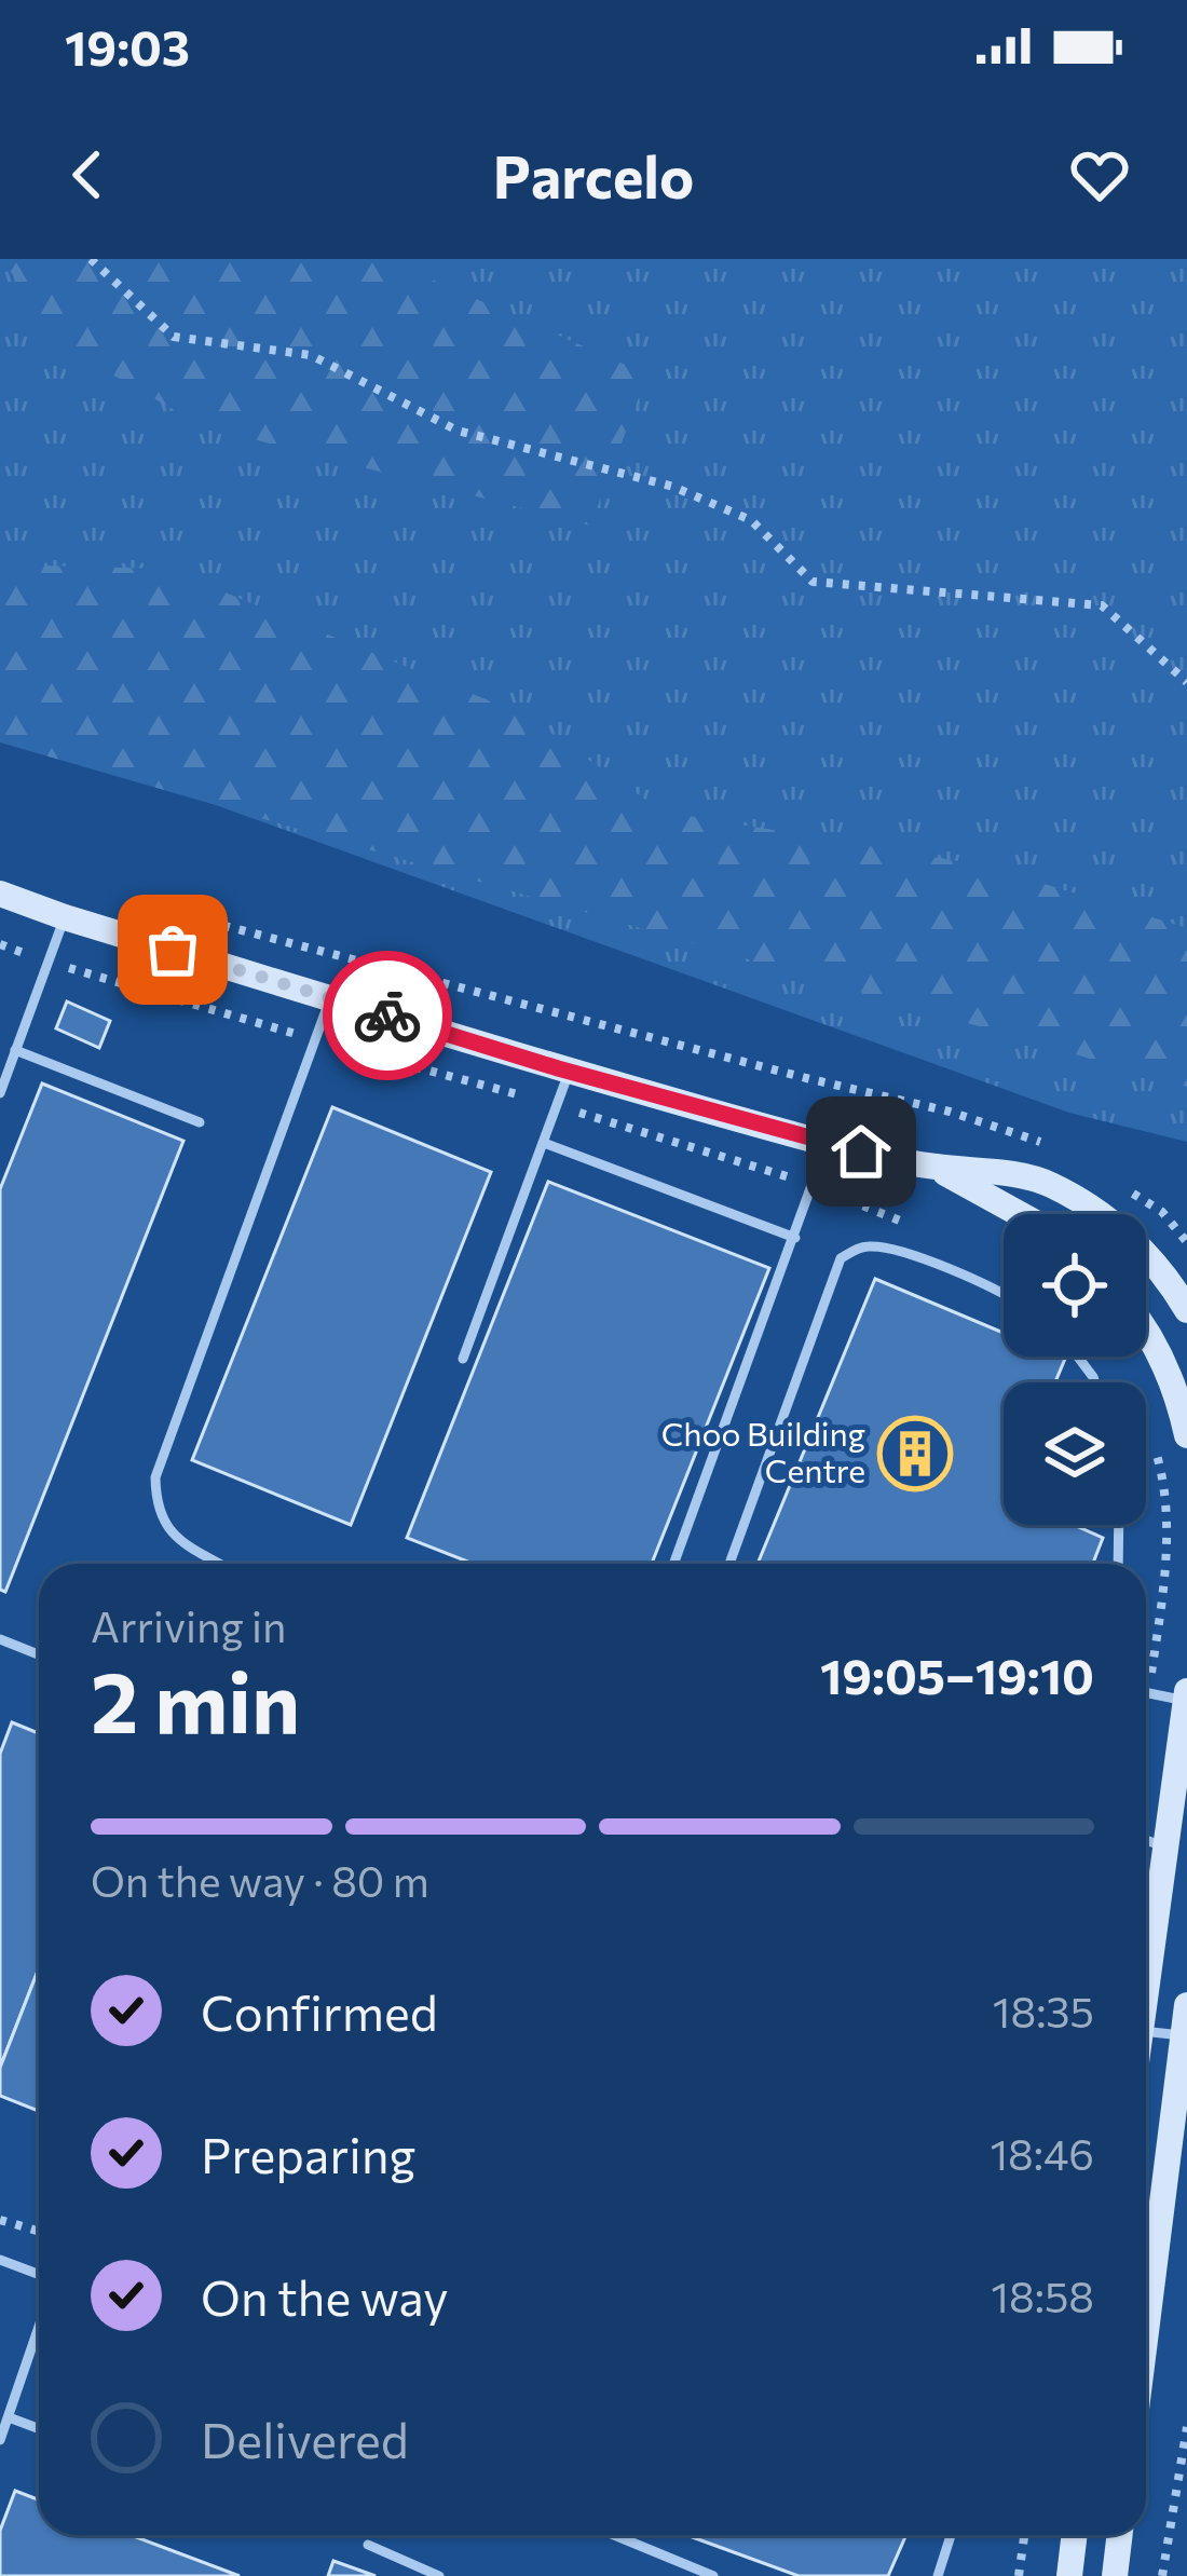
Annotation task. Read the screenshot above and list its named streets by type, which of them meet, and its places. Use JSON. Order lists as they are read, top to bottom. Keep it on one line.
{"places":{"building":["Choo Building Centre"]},"page":{"status":"19:03","header":"Parcelo","heading":["2 min","Arriving in","19:05–19:10"],"bar":"On the way · 80 m","list":[["Confirmed","18:35"],["Preparing","18:46"],["On the way","18:58"],"Delivered"]}}
